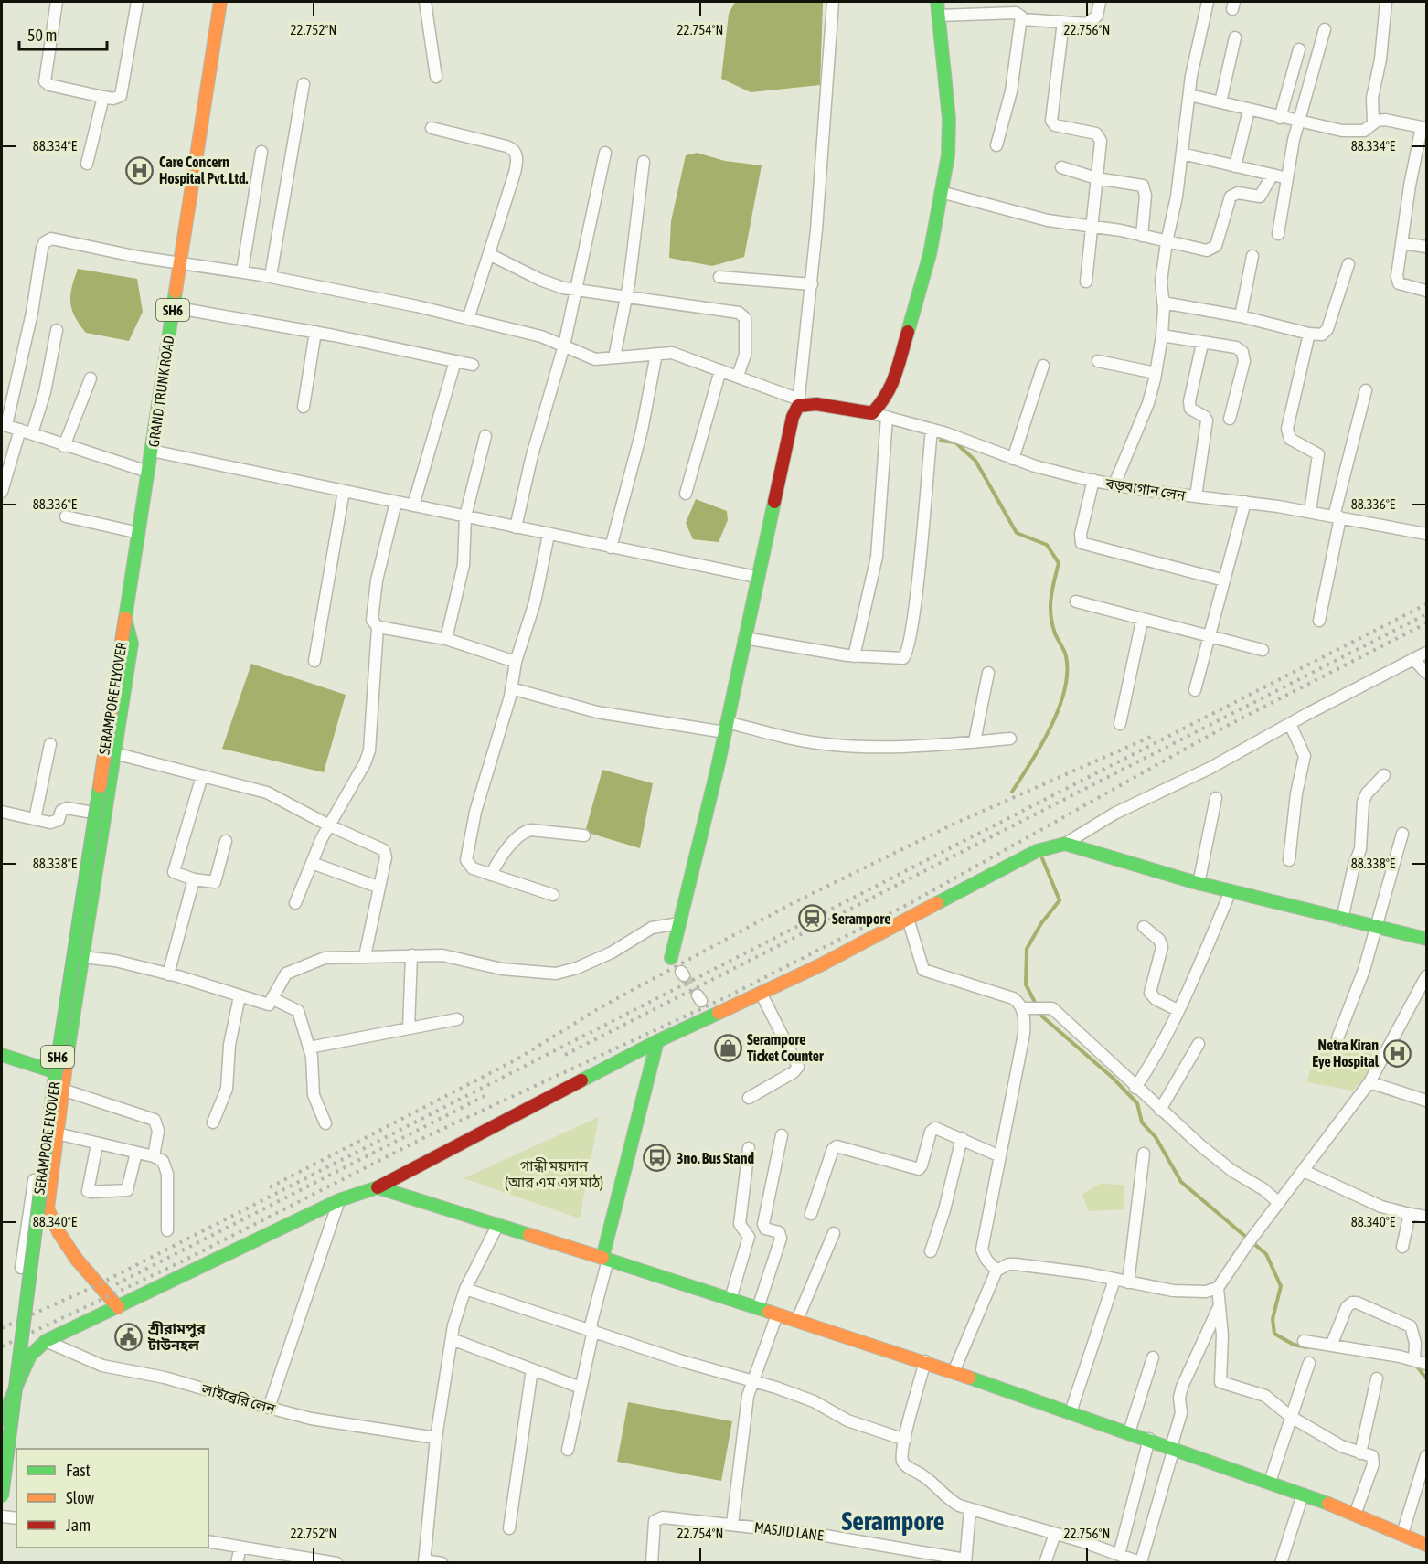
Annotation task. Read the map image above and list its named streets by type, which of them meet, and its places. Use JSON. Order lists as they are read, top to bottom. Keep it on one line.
{"streets":{"street":["SH6","GRAND TRUNK ROAD","বড়বাগান লেন","SERAMPORE FLYOVER","লাইব্রেরি লেন","MASJID LANE"]},"crossings":[["GRAND TRUNK ROAD","SERAMPORE FLYOVER"]],"districts":["Serampore"],"parks":["গান্ধী ময়দান (আর এম এস মাঠ)"],"places":{"hospital":["Care Concern Hospital Pvt. Ltd.","Netra Kiran Eye Hospital"],"station":["Serampore"],"shop":["Serampore Ticket Counter"],"bus stop":["3no. Bus Stand"],"public building":["শ্রীরামপুর টাউনহল"]},"legend":["Fast","Slow","Jam"],"scale_bar":"50 m","coordinates":["22.752°N","22.754°N","22.756°N","88.334°E","88.336°E","88.338°E","88.340°E"]}
